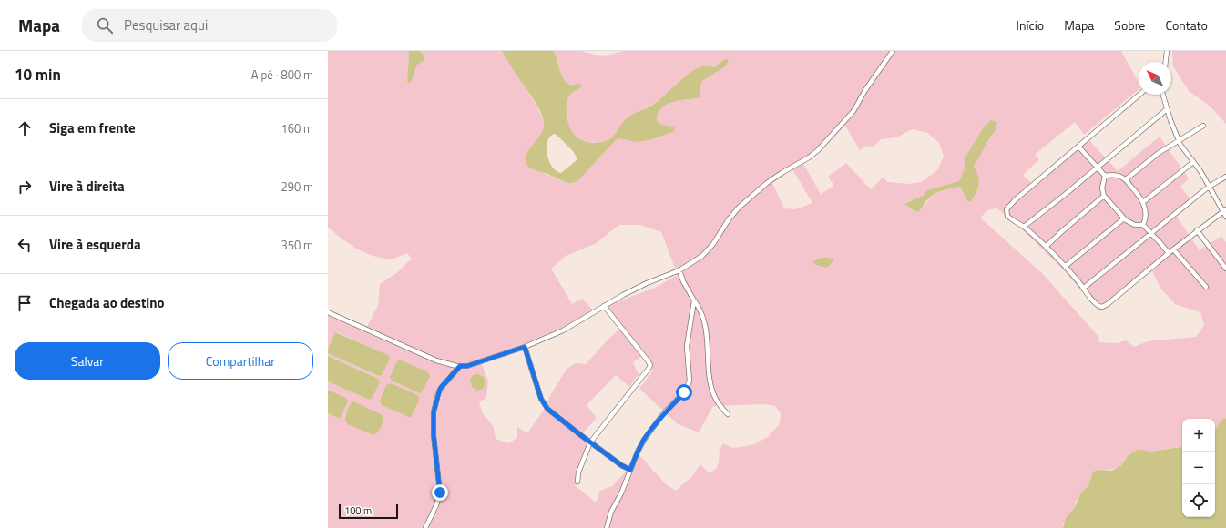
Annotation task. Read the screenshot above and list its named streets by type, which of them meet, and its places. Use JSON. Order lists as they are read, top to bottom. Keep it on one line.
{"scale_bar":"100 m","north":"top left","page":{"header":"Mapa","search":"Pesquisar aqui","nav":["Início","Mapa","Sobre","Contato"],"heading":["10 min","A pé · 800 m"],"list":[["Siga em frente","160 m"],["Vire à direita","290 m"],["Vire à esquerda","350 m"],"Chegada ao destino"],"buttons":["Salvar","Compartilhar"],"map_buttons":["+","−"],"scale":"100 m"}}
